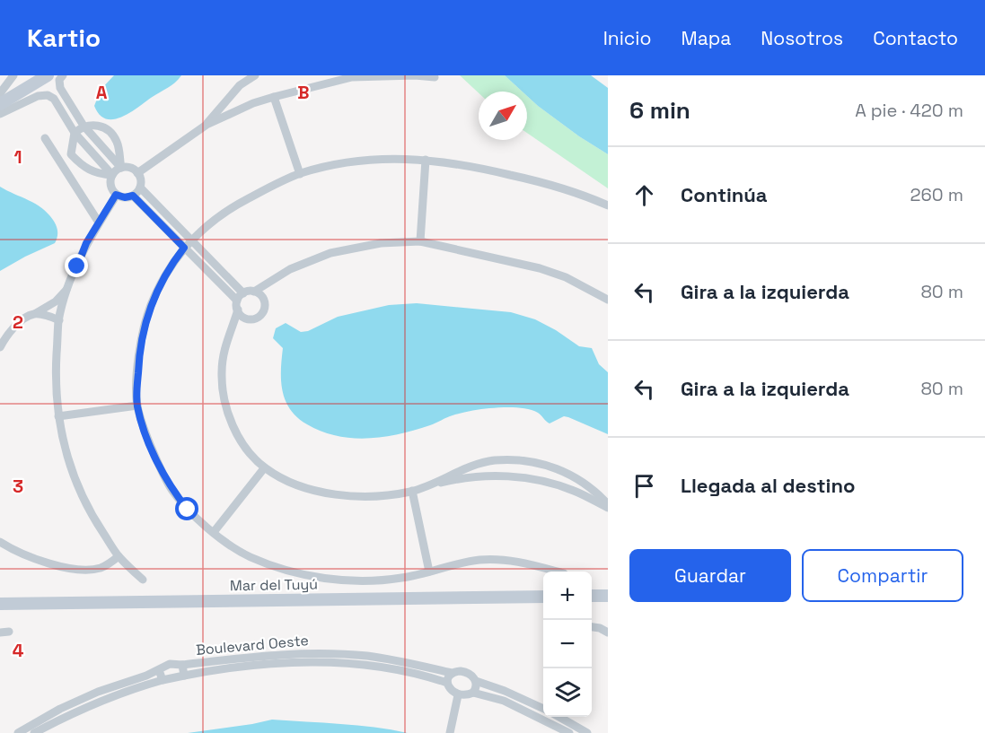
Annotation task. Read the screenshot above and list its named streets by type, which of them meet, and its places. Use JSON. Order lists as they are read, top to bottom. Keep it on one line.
{"streets":{"street":["Mar del Tuyú","Boulevard Oeste"]},"north":"top right","page":{"header":"Kartio","nav":["Inicio","Mapa","Nosotros","Contacto"],"heading":["6 min","A pie · 420 m"],"list":[["Continúa","260 m"],["Gira a la izquierda","80 m"],["Gira a la izquierda","80 m"],"Llegada al destino"],"buttons":["Guardar","Compartir"],"map_buttons":["+","−"]},"grid":{"columns":["A","B"],"rows":["1","2","3","4"]}}
